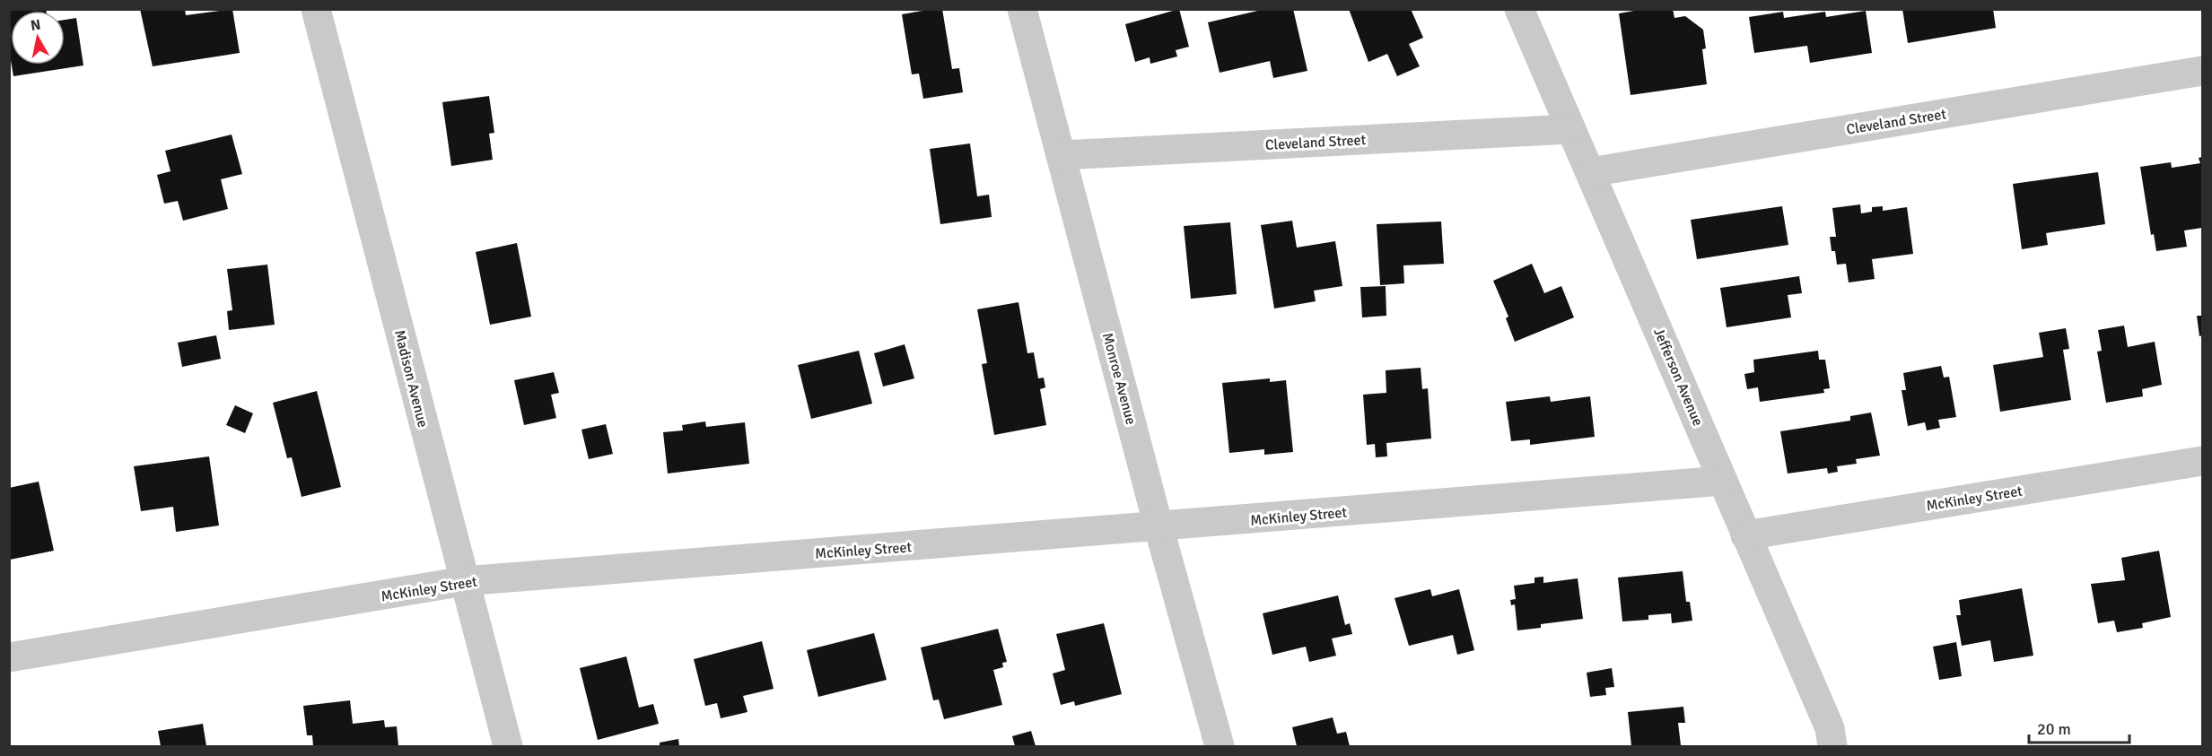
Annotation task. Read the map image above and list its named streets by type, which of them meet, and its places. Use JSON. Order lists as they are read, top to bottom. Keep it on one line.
{"streets":{"street":["Cleveland Street","Jefferson Avenue","Madison Avenue","Monroe Avenue","McKinley Street"]},"crossings":[["Cleveland Street","Jefferson Avenue"],["Cleveland Street","Monroe Avenue"],["Jefferson Avenue","McKinley Street"],["Madison Avenue","McKinley Street"],["Monroe Avenue","McKinley Street"]],"scale_bar":"20 m","north":"top"}
